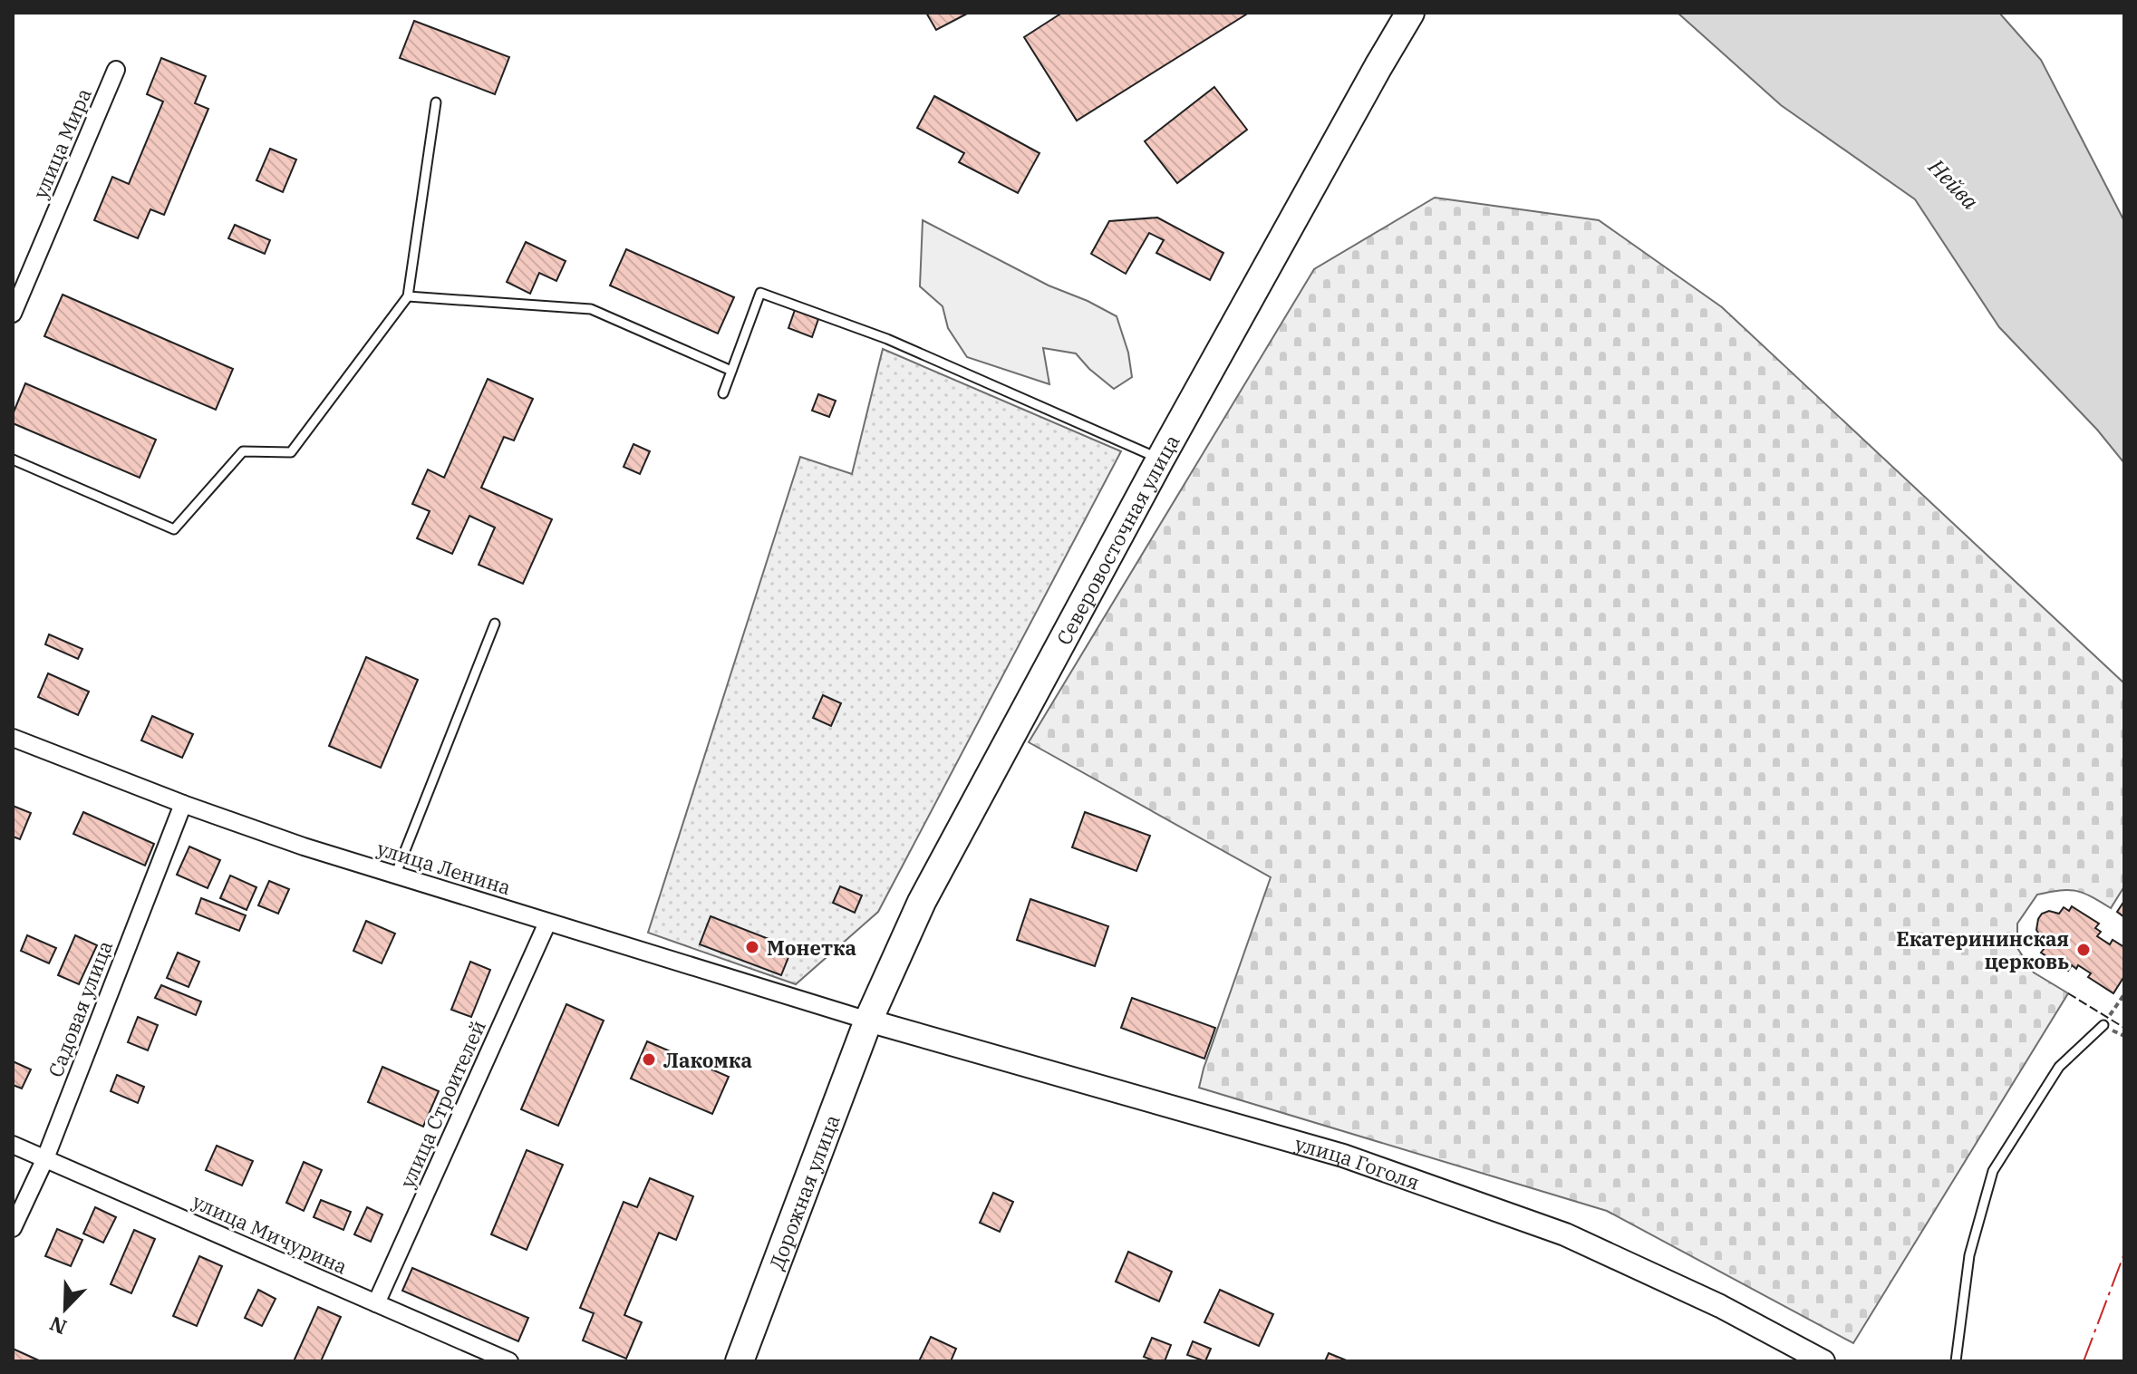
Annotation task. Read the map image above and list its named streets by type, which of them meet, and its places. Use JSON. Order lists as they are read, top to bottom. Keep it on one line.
{"streets":{"main road":["Северовосточная улица","Дорожная улица"],"street":["улица Мира","улица Ленина","Садовая улица","улица Строителей","улица Гоголя","улица Мичурина"]},"crossings":[["Северовосточная улица","улица Ленина"],["Северовосточная улица","улица Гоголя"],["Северовосточная улица","Дорожная улица"],["улица Ленина","Садовая улица"],["улица Ленина","улица Строителей"],["улица Ленина","улица Гоголя"],["улица Ленина","Дорожная улица"],["Садовая улица","улица Мичурина"],["улица Строителей","улица Мичурина"],["улица Гоголя","Дорожная улица"]],"water":["Нейва"],"places":["Монетка","Екатерининская церковь","Лакомка"],"north":"bottom left"}
